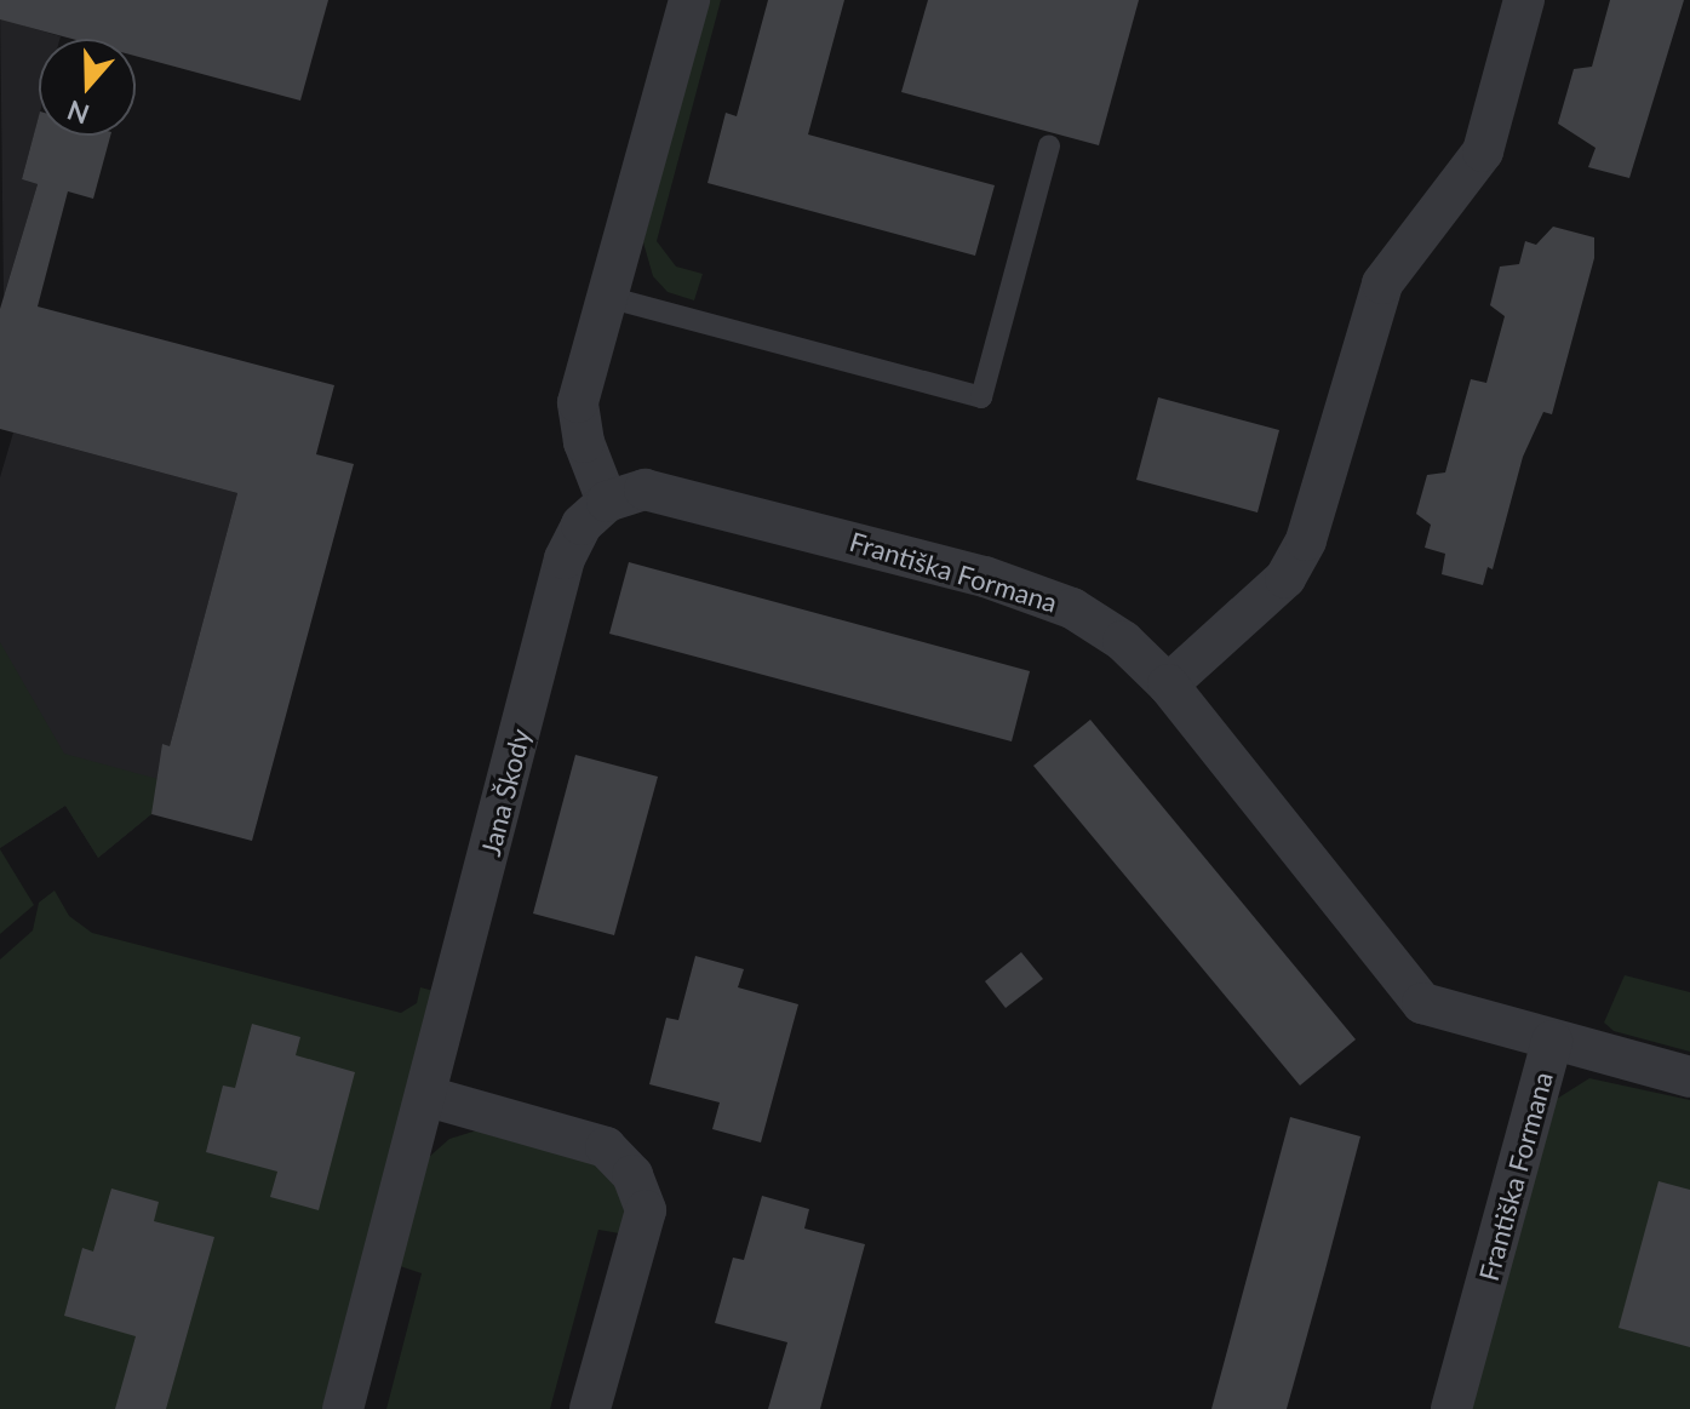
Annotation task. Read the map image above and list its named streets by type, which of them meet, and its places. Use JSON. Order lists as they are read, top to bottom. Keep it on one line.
{"streets":{"street":["Františka Formana","Jana Škody"]},"crossings":[["Františka Formana","Jana Škody"]],"north":"bottom"}
